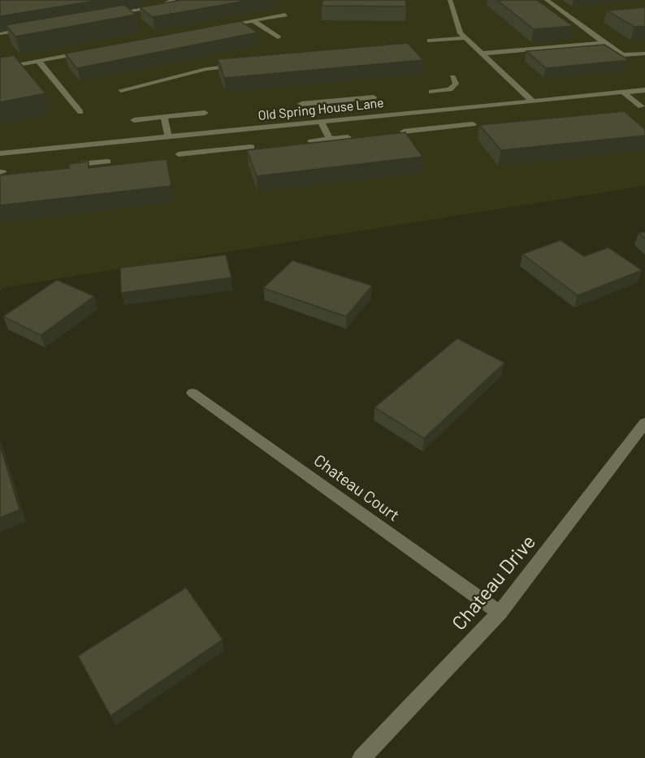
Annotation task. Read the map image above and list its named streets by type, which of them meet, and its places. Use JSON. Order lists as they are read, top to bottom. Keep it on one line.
{"streets":{"street":["Old Spring House Lane","Chateau Court","Chateau Drive"]},"crossings":[["Chateau Court","Chateau Drive"]]}
